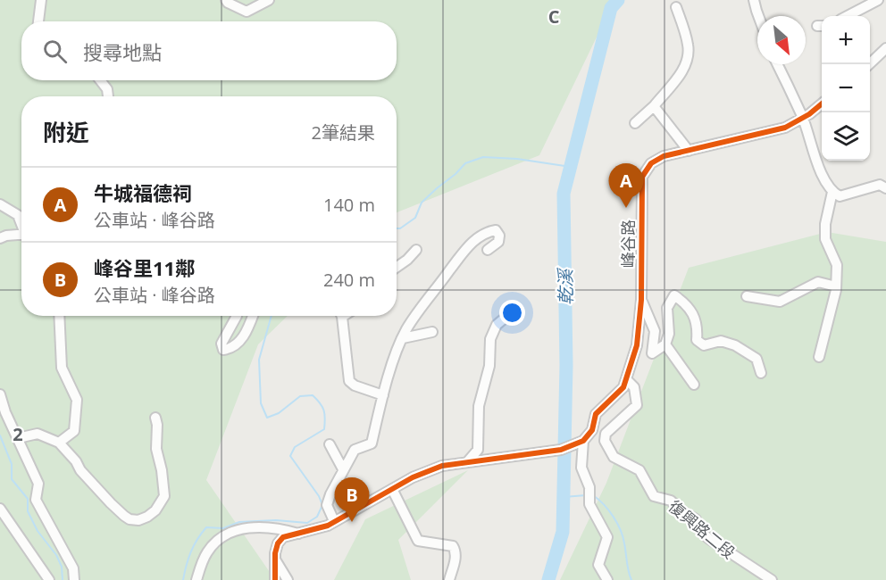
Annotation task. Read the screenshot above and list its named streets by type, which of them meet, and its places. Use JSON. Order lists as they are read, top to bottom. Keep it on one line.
{"streets":{"street":["峰谷路","復興路二段"]},"crossings":[["峰谷路","復興路二段"]],"water":["乾溪"],"north":"bottom right","page":{"map_buttons":["+","−"],"search":"搜尋地點","heading":["附近","2筆結果"],"pins":["A","B"],"list":[{"mark":"A","name":"牛城福德祠","note":"公車站 · 峰谷路","value":"140 m"},{"mark":"B","name":"峰谷里11鄰","note":"公車站 · 峰谷路","value":"240 m"}]},"grid":{"columns":["C"],"rows":["2"]}}
